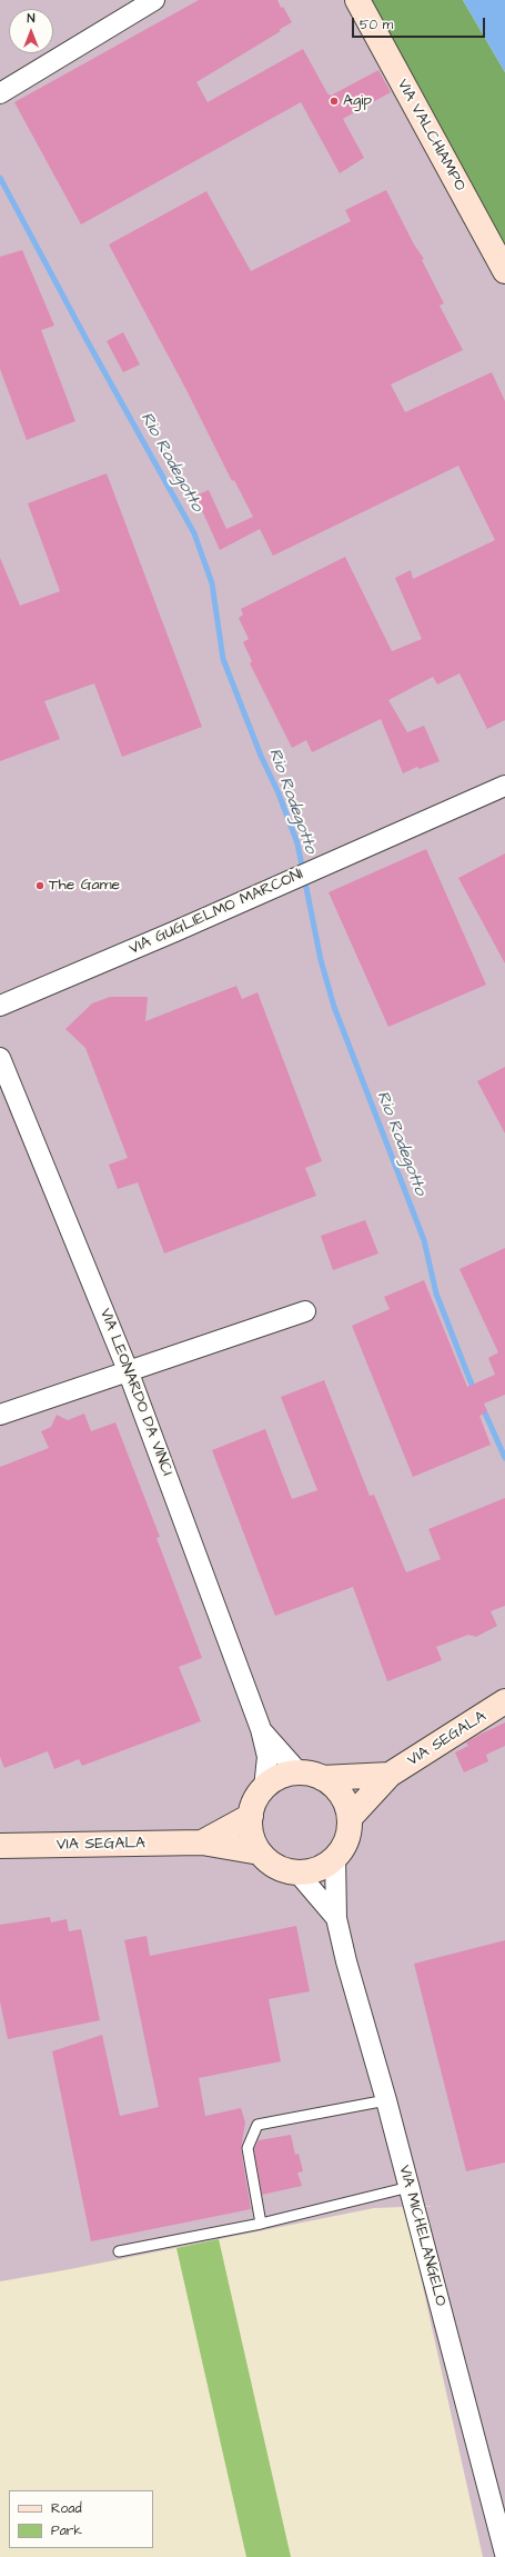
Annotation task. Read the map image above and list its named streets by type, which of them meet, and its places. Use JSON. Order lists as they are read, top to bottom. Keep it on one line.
{"streets":{"street":["VIA VALCHIAMPO","VIA GUGLIELMO MARCONI","VIA LEONARDO DA VINCI","VIA SEGALA","VIA MICHELANGELO"]},"crossings":[["VIA LEONARDO DA VINCI","VIA SEGALA"],["VIA LEONARDO DA VINCI","VIA MICHELANGELO"],["VIA SEGALA","VIA MICHELANGELO"]],"water":["Rio Rodegotto"],"places":["Agip","The Game"],"legend":["Road","Park"],"scale_bar":"50 m","north":"top"}
